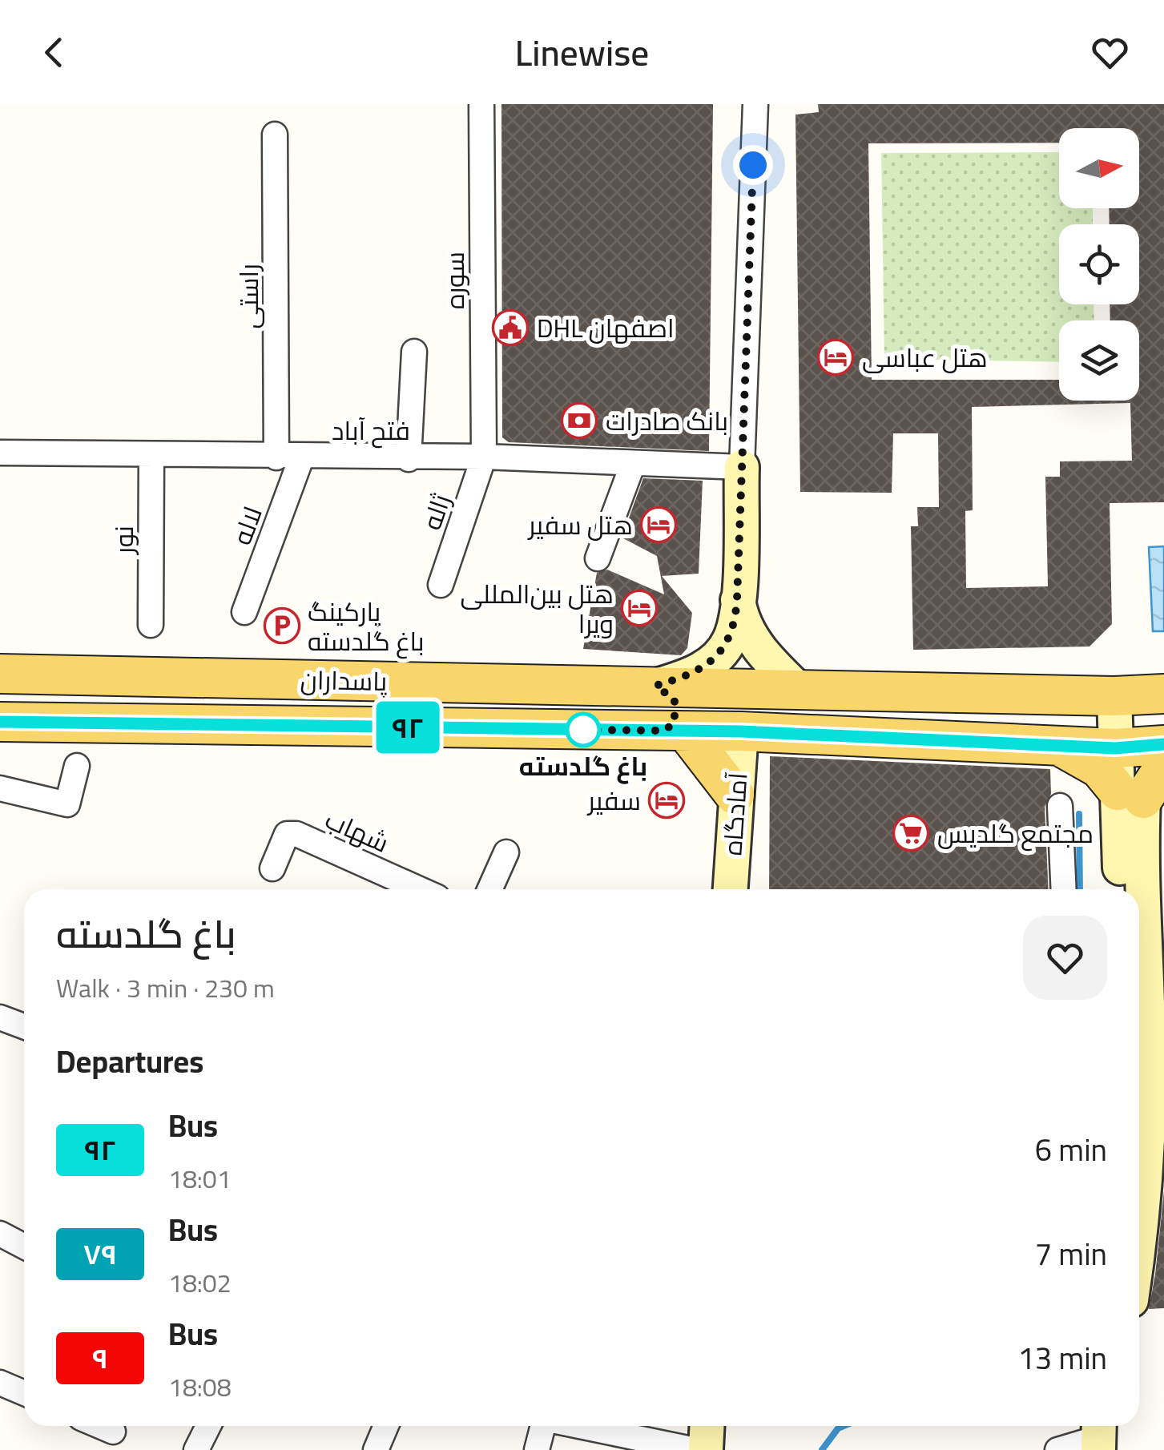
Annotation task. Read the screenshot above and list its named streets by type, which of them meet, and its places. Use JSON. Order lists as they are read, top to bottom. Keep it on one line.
{"streets":{"main road":["پاسداران","آمادگاه"],"street":["سوره","راستی","فتح آباد","ژاله","لاله","نور","شهاب"]},"crossings":[["سوره","فتح آباد"],["سوره","ژاله"],["راستی","فتح آباد"],["فتح آباد","ژاله"],["فتح آباد","لاله"],["فتح آباد","نور"],["پاسداران","آمادگاه"]],"places":{"public building":["DHL اصفهان"],"hotel":["هتل عباسی","هتل سفیر","هتل بین‌المللی ویرا","سفیر"],"bank":["بانک صادرات"],"parking":["پارکینگ باغ گلدسته"],"other":["باغ گلدسته"],"supermarket":["مجتمع گلدیس"]},"lines":["bus line ۹۲"],"north":"right","page":{"header":"Linewise","on_map":"۹۲","heading":[["باغ گلدسته","Walk · 3 min · 230 m"],"Departures"],"list":[{"mark":"۹۲","name":"Bus","note":"18:01","value":"6 min"},{"mark":"۷۹","name":"Bus","note":"18:02","value":"7 min"},{"mark":"۹","name":"Bus","note":"18:08","value":"13 min"}]}}
